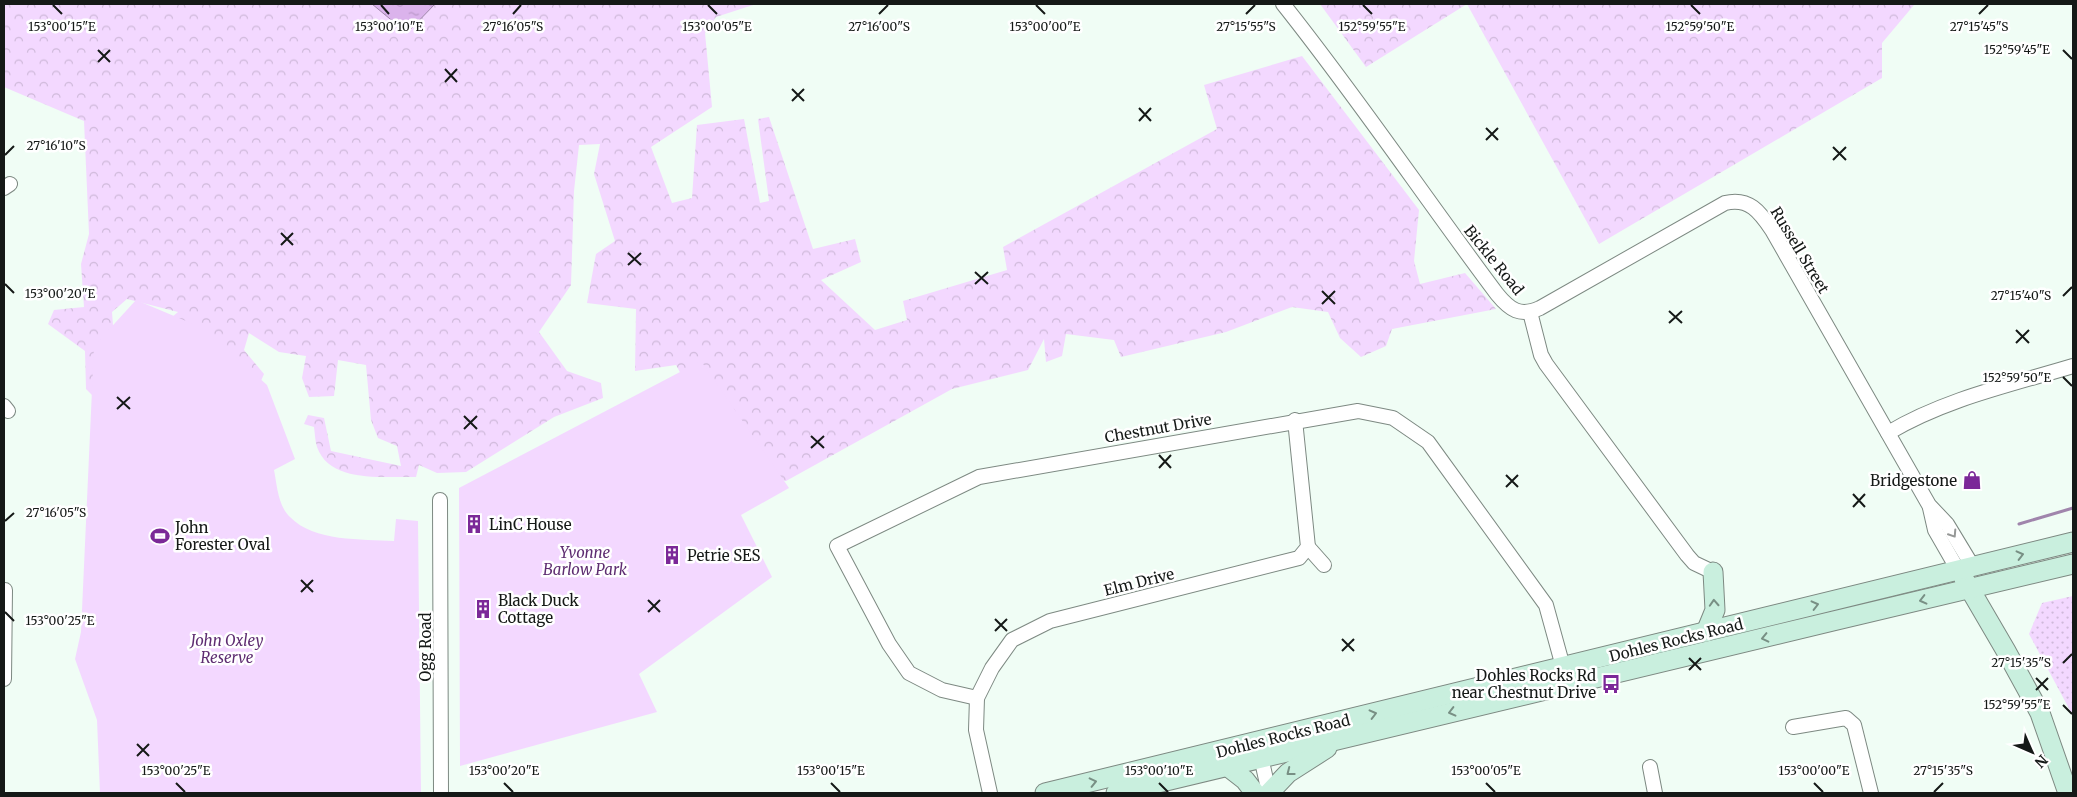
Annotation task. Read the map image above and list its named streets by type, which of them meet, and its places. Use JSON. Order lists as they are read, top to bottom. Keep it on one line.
{"streets":{"main road":["Dohles Rocks Road"],"street":["Russell Street","Bickle Road","Chestnut Drive","Elm Drive","Ogg Road"]},"crossings":[["Russell Street","Bickle Road"],["Russell Street","Dohles Rocks Road"],["Chestnut Drive","Elm Drive"],["Chestnut Drive","Dohles Rocks Road"]],"parks":["Yvonne Barlow Park","John Oxley Reserve"],"places":{"shop":["Bridgestone"],"building":["LinC House","Petrie SES","Black Duck Cottage"],"sports":["John Forester Oval"],"bus stop":["Dohles Rocks Rd near Chestnut Drive"]},"north":"bottom right","coordinates":["153°00'15\"E","153°00'10\"E","27°16'05\"S","153°00'05\"E","27°16'00\"S","153°00'00\"E","27°15'55\"S","152°59'55\"E","152°59'50\"E","27°15'45\"S","152°59'45\"E","27°16'10\"S","153°00'20\"E","27°15'40\"S","153°00'25\"E","27°15'35\"S"]}
